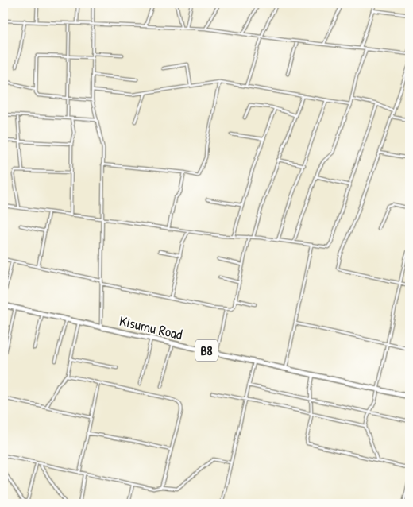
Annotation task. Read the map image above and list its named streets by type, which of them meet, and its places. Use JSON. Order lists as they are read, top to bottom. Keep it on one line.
{"streets":{"highway":["Kisumu Road","B8"]}}
